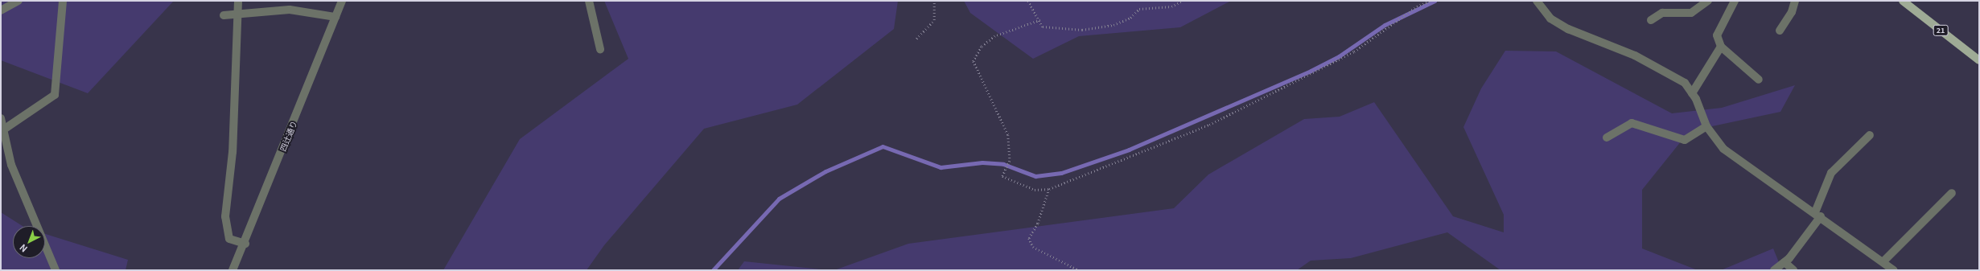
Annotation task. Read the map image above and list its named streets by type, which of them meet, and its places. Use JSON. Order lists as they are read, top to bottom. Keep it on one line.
{"streets":{"main road":["21"],"street":["四辻通り"]},"north":"bottom left"}
